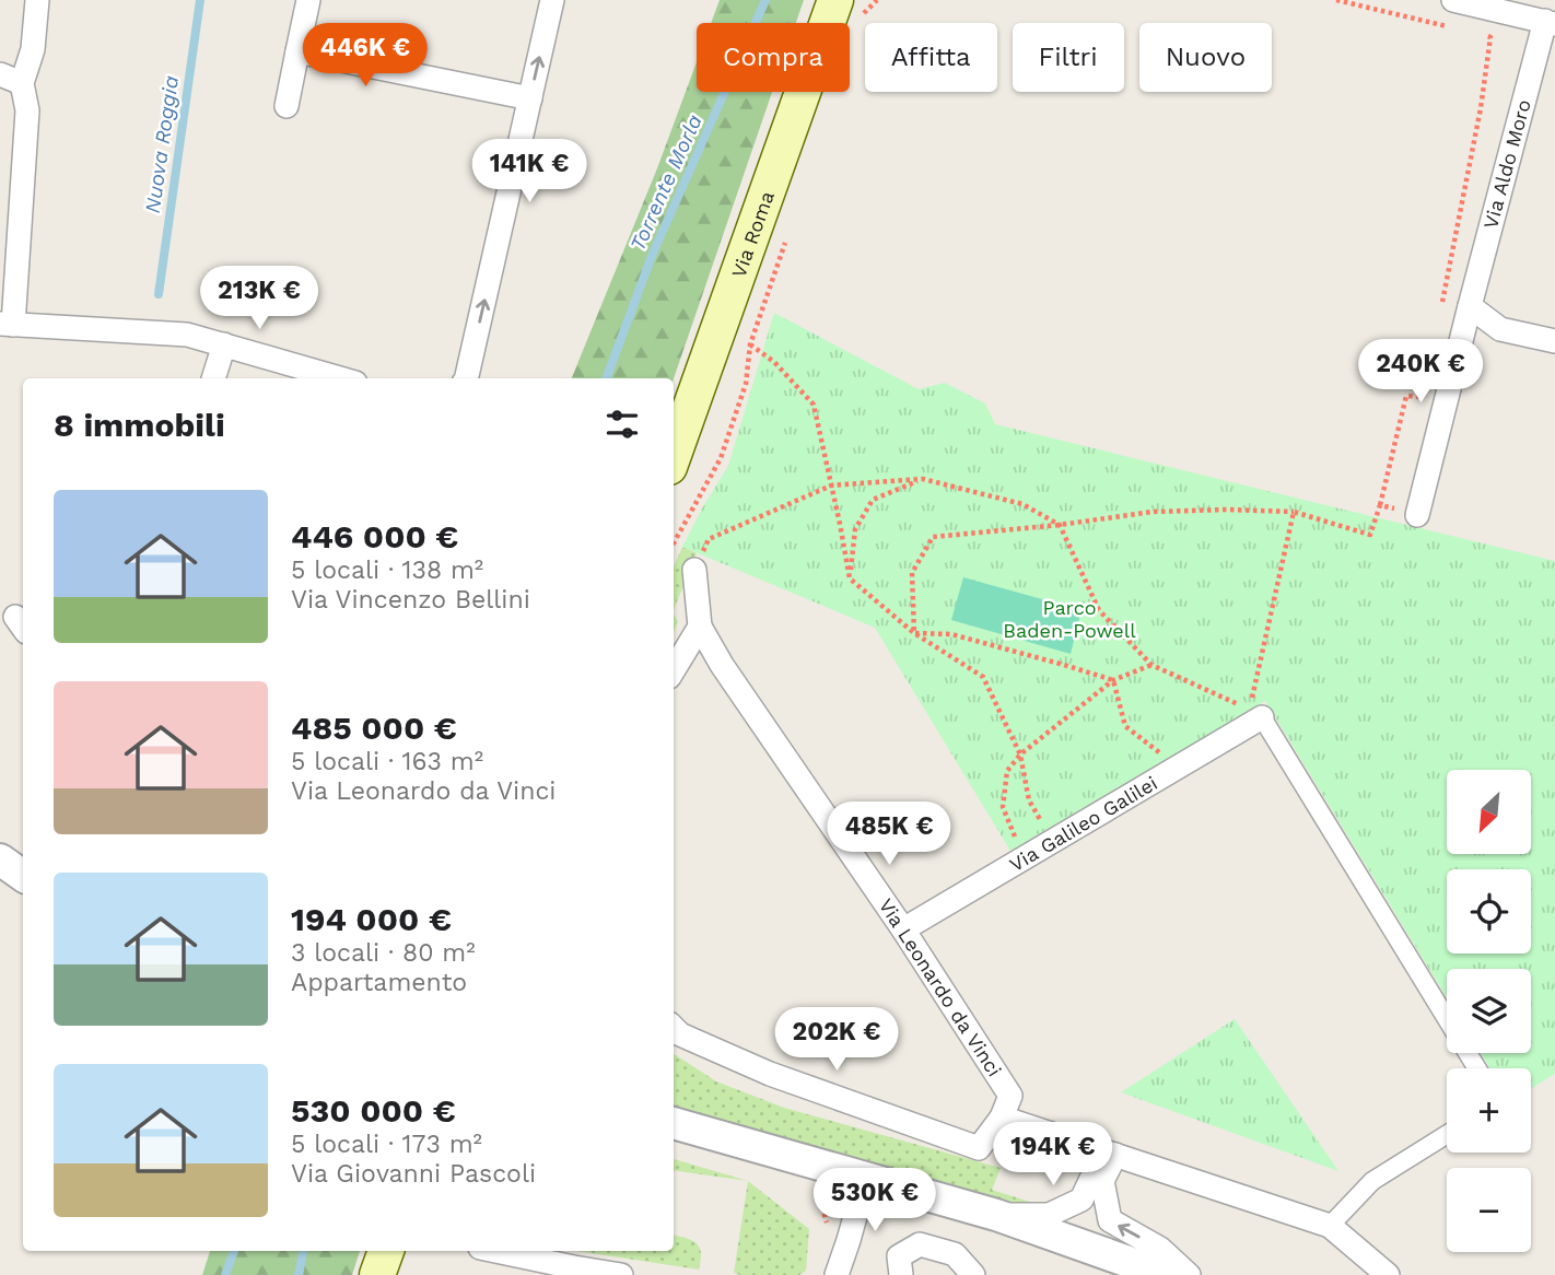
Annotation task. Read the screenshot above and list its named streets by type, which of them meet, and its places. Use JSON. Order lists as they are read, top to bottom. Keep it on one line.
{"streets":{"main road":["Via Roma"],"street":["Via Aldo Moro","Via Galileo Galilei","Via Leonardo da Vinci"]},"crossings":[["Via Galileo Galilei","Via Leonardo da Vinci"]],"water":["Nuova Roggia","Torrente Morla"],"parks":["Parco Baden-Powell"],"north":"bottom left","page":{"price":["446K €","141K €","213K €","240K €","485K €","202K €","194K €","530K €"],"chip":["Compra","Affitta","Filtri","Nuovo"],"heading":"8 immobili","list":[{"name":"446 000 €","note":"5 locali · 138 m² · Via Vincenzo Bellini"},{"name":"485 000 €","note":"5 locali · 163 m² · Via Leonardo da Vinci"},{"name":"194 000 €","note":"3 locali · 80 m² · Appartamento"},{"name":"530 000 €","note":"5 locali · 173 m² · Via Giovanni Pascoli"}],"map_buttons":["+","−"]}}
